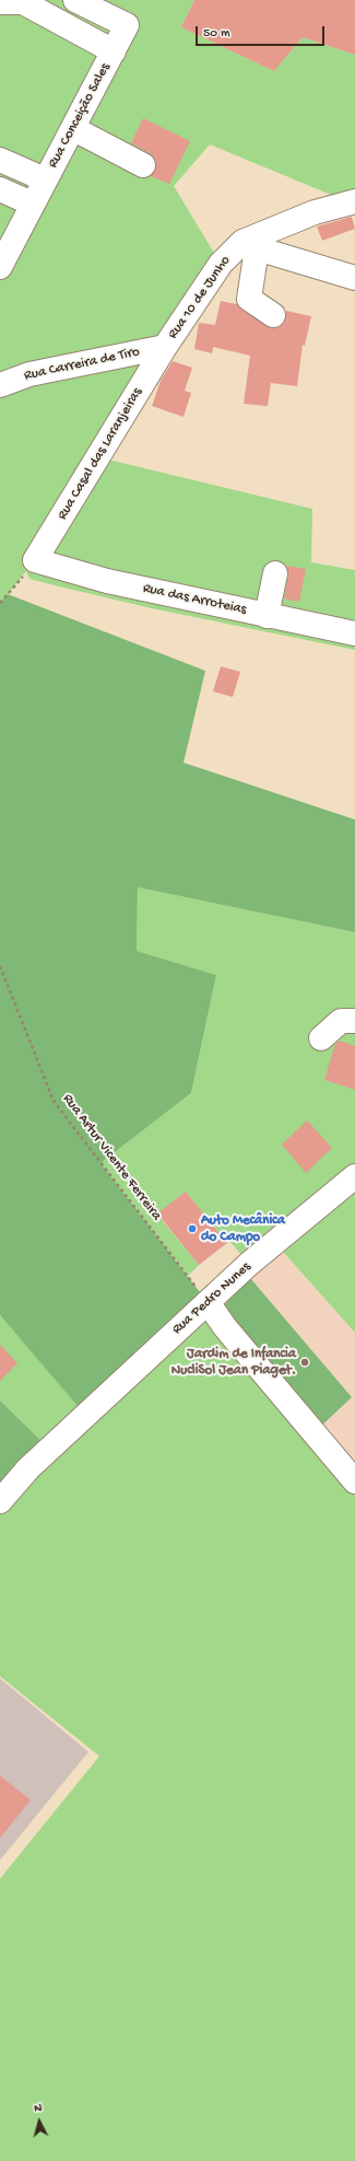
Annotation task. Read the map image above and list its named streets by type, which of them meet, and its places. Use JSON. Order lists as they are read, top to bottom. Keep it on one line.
{"streets":{"street":["Rua Conceição Sales","Rua 10 de Junho","Rua Carreira de Tiro","Rua Casal das Laranjeiras","Rua das Arroteias","Rua Pedro Nunes"],"path":["Rua Artur Vicente Ferreira"]},"crossings":[["Rua 10 de Junho","Rua Carreira de Tiro"],["Rua 10 de Junho","Rua Casal das Laranjeiras"],["Rua Carreira de Tiro","Rua Casal das Laranjeiras"],["Rua Casal das Laranjeiras","Rua das Arroteias"],["Rua Artur Vicente Ferreira","Rua Pedro Nunes"]],"places":["Auto Mecânica do Campo","Jardim de Infancia NucliSol Jean Piaget."],"scale_bar":"50 m","north":"top"}
